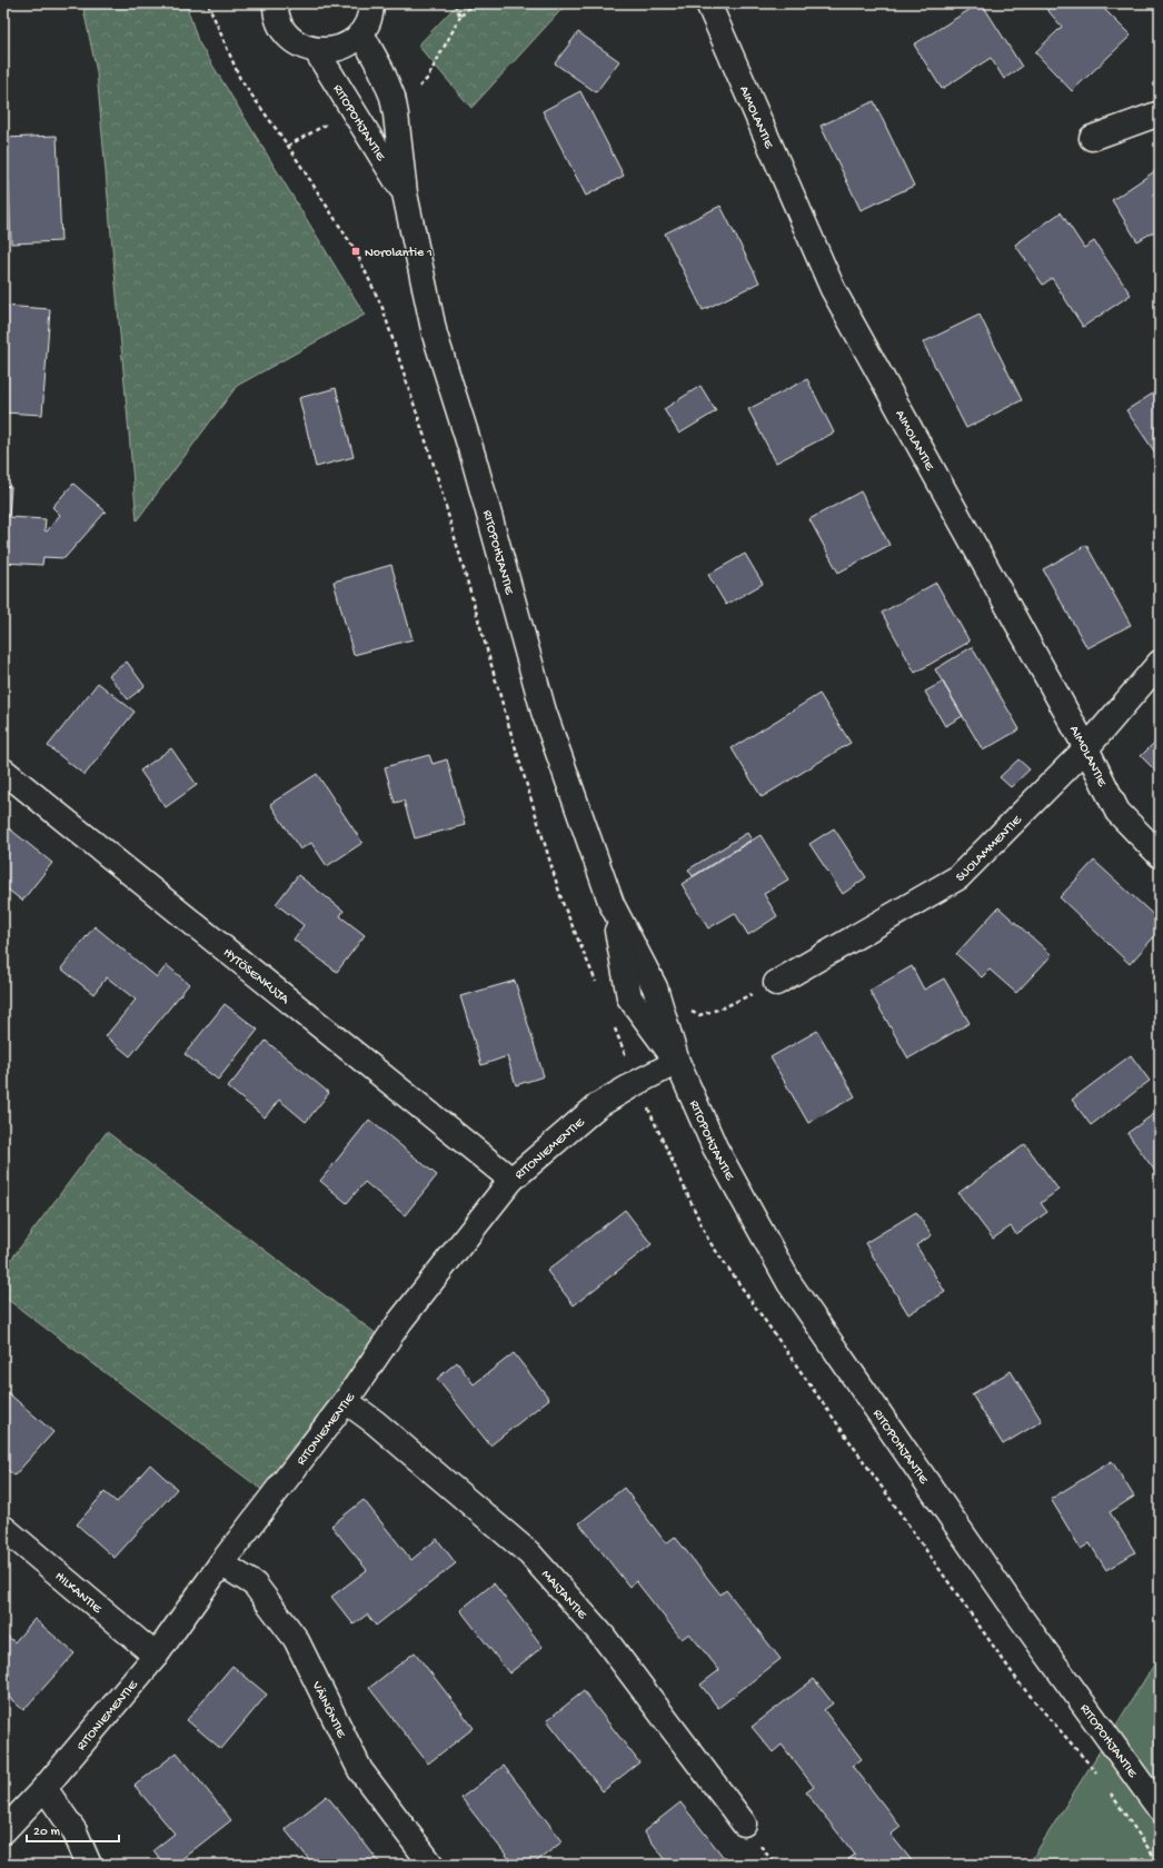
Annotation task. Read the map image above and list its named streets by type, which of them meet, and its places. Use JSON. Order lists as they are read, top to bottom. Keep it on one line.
{"streets":{"street":["AIMOLANTIE","RITOPOHJANTIE","SUOLAMMENTIE","HYTÖSENKUJA","RITONIEMENTIE","HILKANTIE","MAIJANTIE","VÄINÖNTIE"]},"crossings":[["AIMOLANTIE","SUOLAMMENTIE"],["RITOPOHJANTIE","RITONIEMENTIE"],["HYTÖSENKUJA","RITONIEMENTIE"],["RITONIEMENTIE","HILKANTIE"],["RITONIEMENTIE","MAIJANTIE"],["RITONIEMENTIE","VÄINÖNTIE"]],"places":{"transit":["Norolantie 1"]},"scale_bar":"20 m"}
